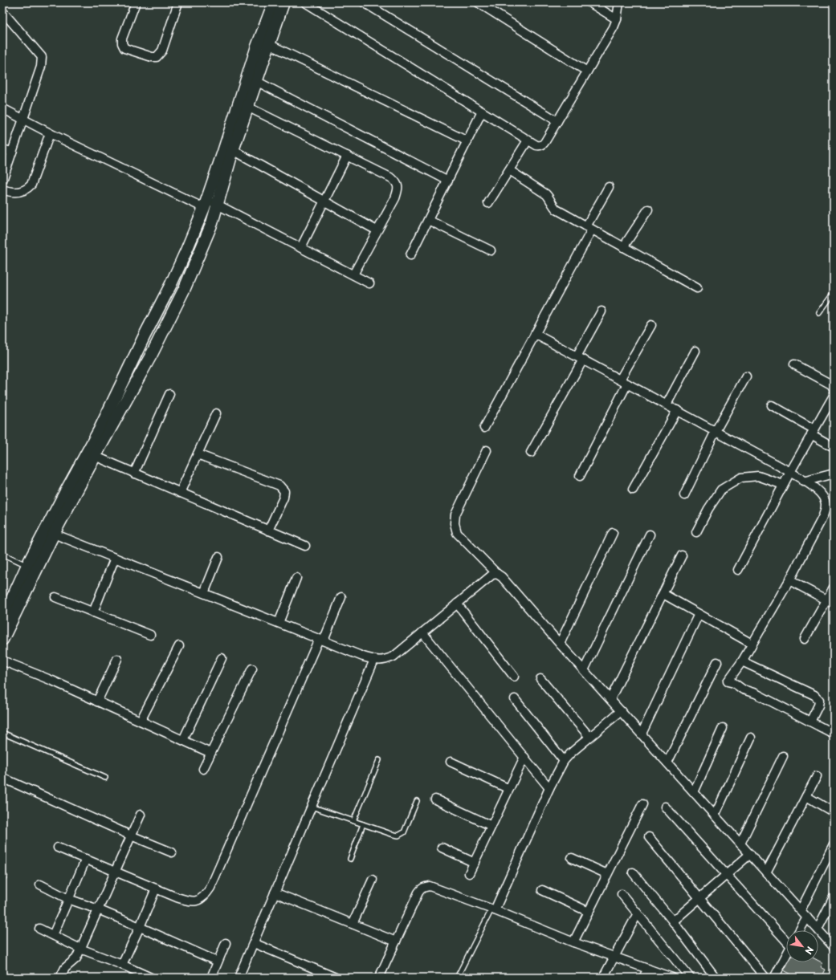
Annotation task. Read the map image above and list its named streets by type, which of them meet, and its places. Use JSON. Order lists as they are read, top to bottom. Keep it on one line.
{"north":"bottom right"}
